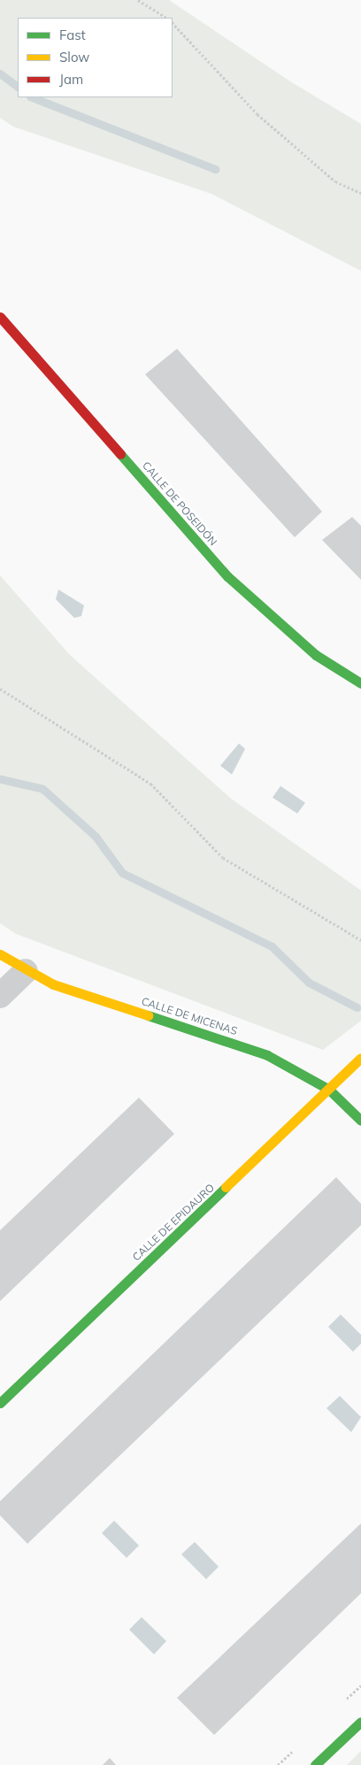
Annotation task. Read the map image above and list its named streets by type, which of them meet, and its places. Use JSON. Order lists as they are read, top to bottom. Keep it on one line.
{"streets":{"street":["CALLE DE POSEIDÓN","CALLE DE MICENAS","CALLE DE EPIDAURO"]},"crossings":[["CALLE DE MICENAS","CALLE DE EPIDAURO"]],"legend":["Fast","Slow","Jam"]}
